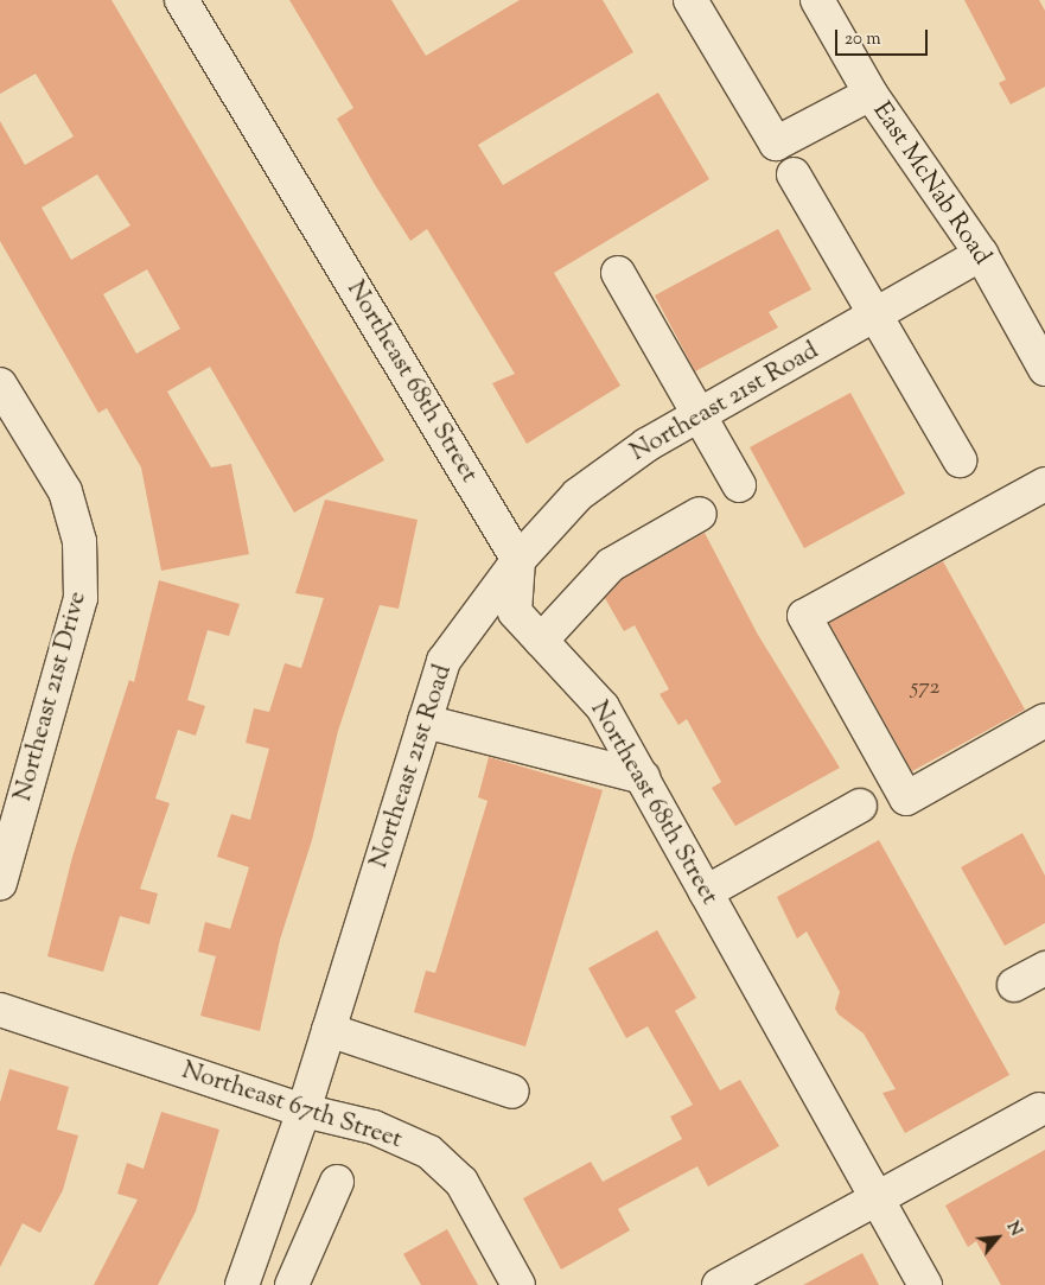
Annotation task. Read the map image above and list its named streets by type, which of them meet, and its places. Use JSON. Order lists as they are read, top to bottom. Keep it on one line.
{"streets":{"street":["East McNab Road","Northeast 68th Street","Northeast 21st Road","Northeast 21st Drive","Northeast 67th Street"]},"crossings":[["East McNab Road","Northeast 21st Road"],["Northeast 68th Street","Northeast 21st Road"],["Northeast 21st Road","Northeast 67th Street"]],"house_numbers":["572"],"scale_bar":"20 m","north":"top right"}
